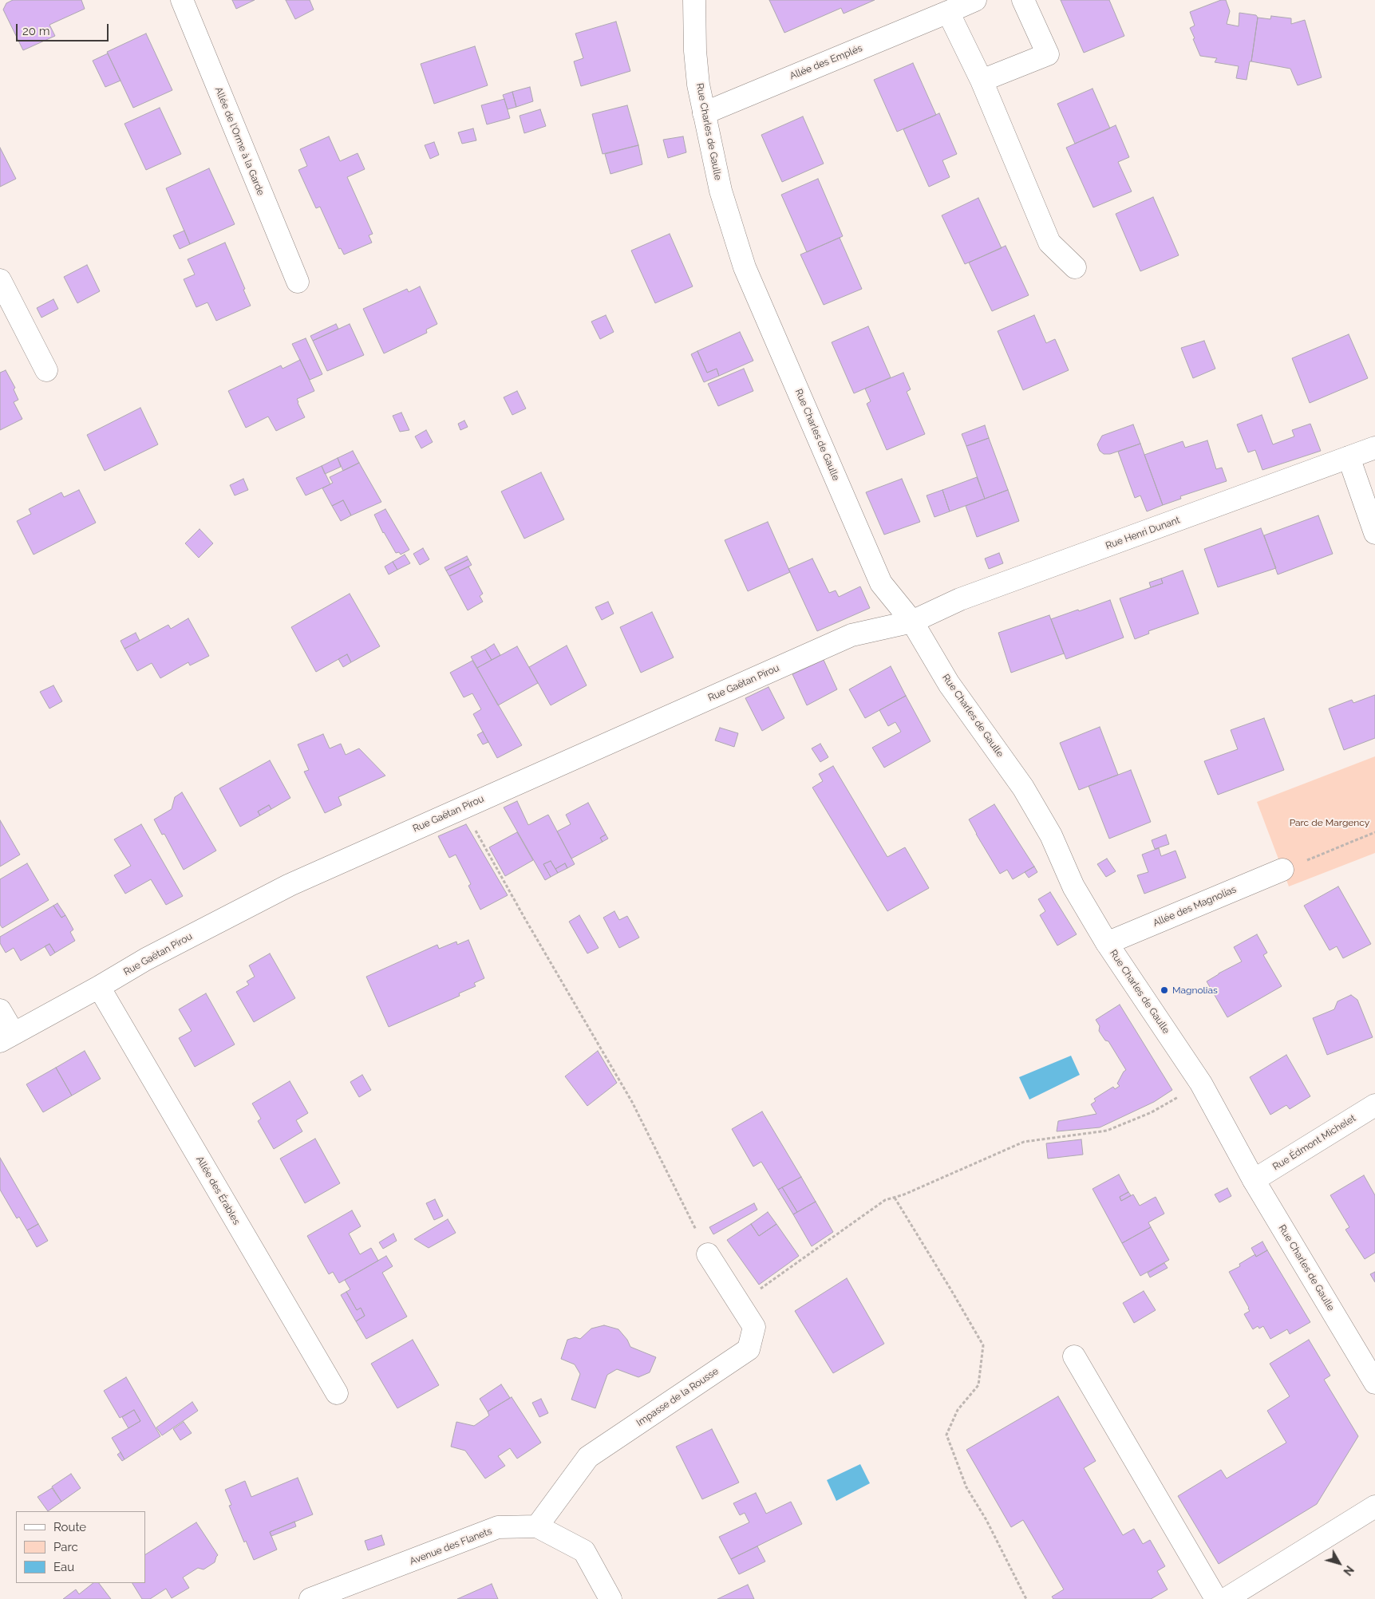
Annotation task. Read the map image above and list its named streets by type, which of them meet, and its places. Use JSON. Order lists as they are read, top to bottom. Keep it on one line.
{"streets":{"street":["Allée des Emplés","Rue Charles de Gaulle","Allée de l'Orme à la Garde","Rue Henri Dunant","Rue Gaëtan Pirou","Allée des Magnolias","Rue Édmont Michelet","Allée des Érables","Impasse de la Rousse","Avenue des Flanets"]},"crossings":[["Allée des Emplés","Rue Charles de Gaulle"],["Rue Charles de Gaulle","Rue Henri Dunant"],["Rue Charles de Gaulle","Rue Gaëtan Pirou"],["Rue Charles de Gaulle","Allée des Magnolias"],["Rue Charles de Gaulle","Rue Édmont Michelet"],["Rue Henri Dunant","Rue Gaëtan Pirou"],["Rue Gaëtan Pirou","Allée des Érables"],["Impasse de la Rousse","Avenue des Flanets"]],"parks":["Parc de Margency"],"places":["Magnolias"],"legend":["Route","Parc","Eau"],"scale_bar":"20 m","north":"bottom right"}
